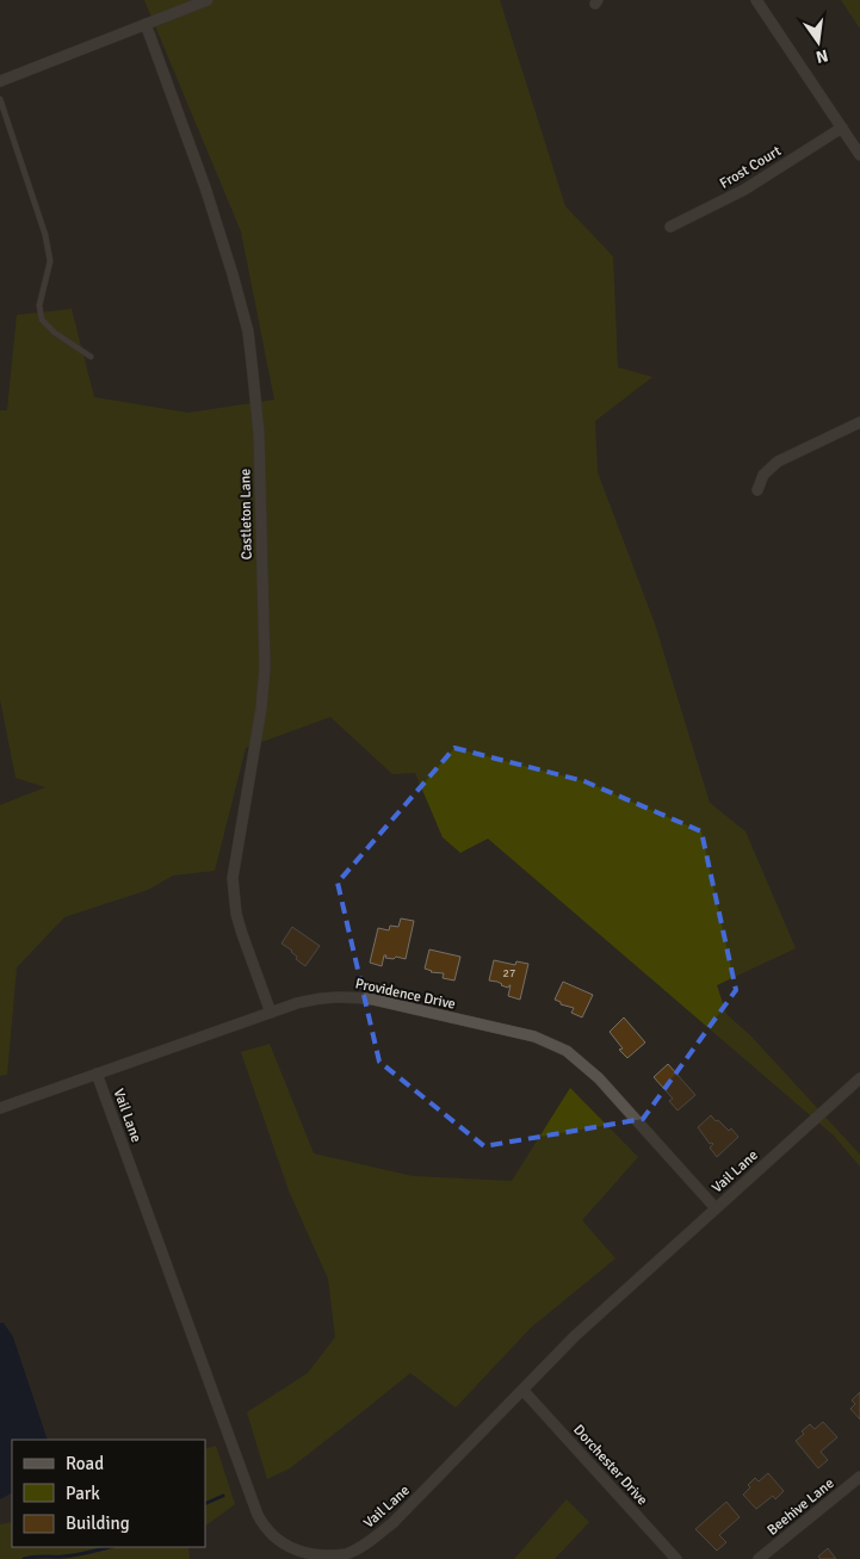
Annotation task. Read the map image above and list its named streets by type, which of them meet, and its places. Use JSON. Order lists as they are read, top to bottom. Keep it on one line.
{"streets":{"street":["Frost Court","Castleton Lane","Providence Drive","Vail Lane","Dorchester Drive","Beehive Lane"]},"crossings":[["Castleton Lane","Providence Drive"],["Providence Drive","Vail Lane"],["Vail Lane","Dorchester Drive"]],"house_numbers":["27"],"legend":["Road","Park","Building"],"north":"bottom"}
